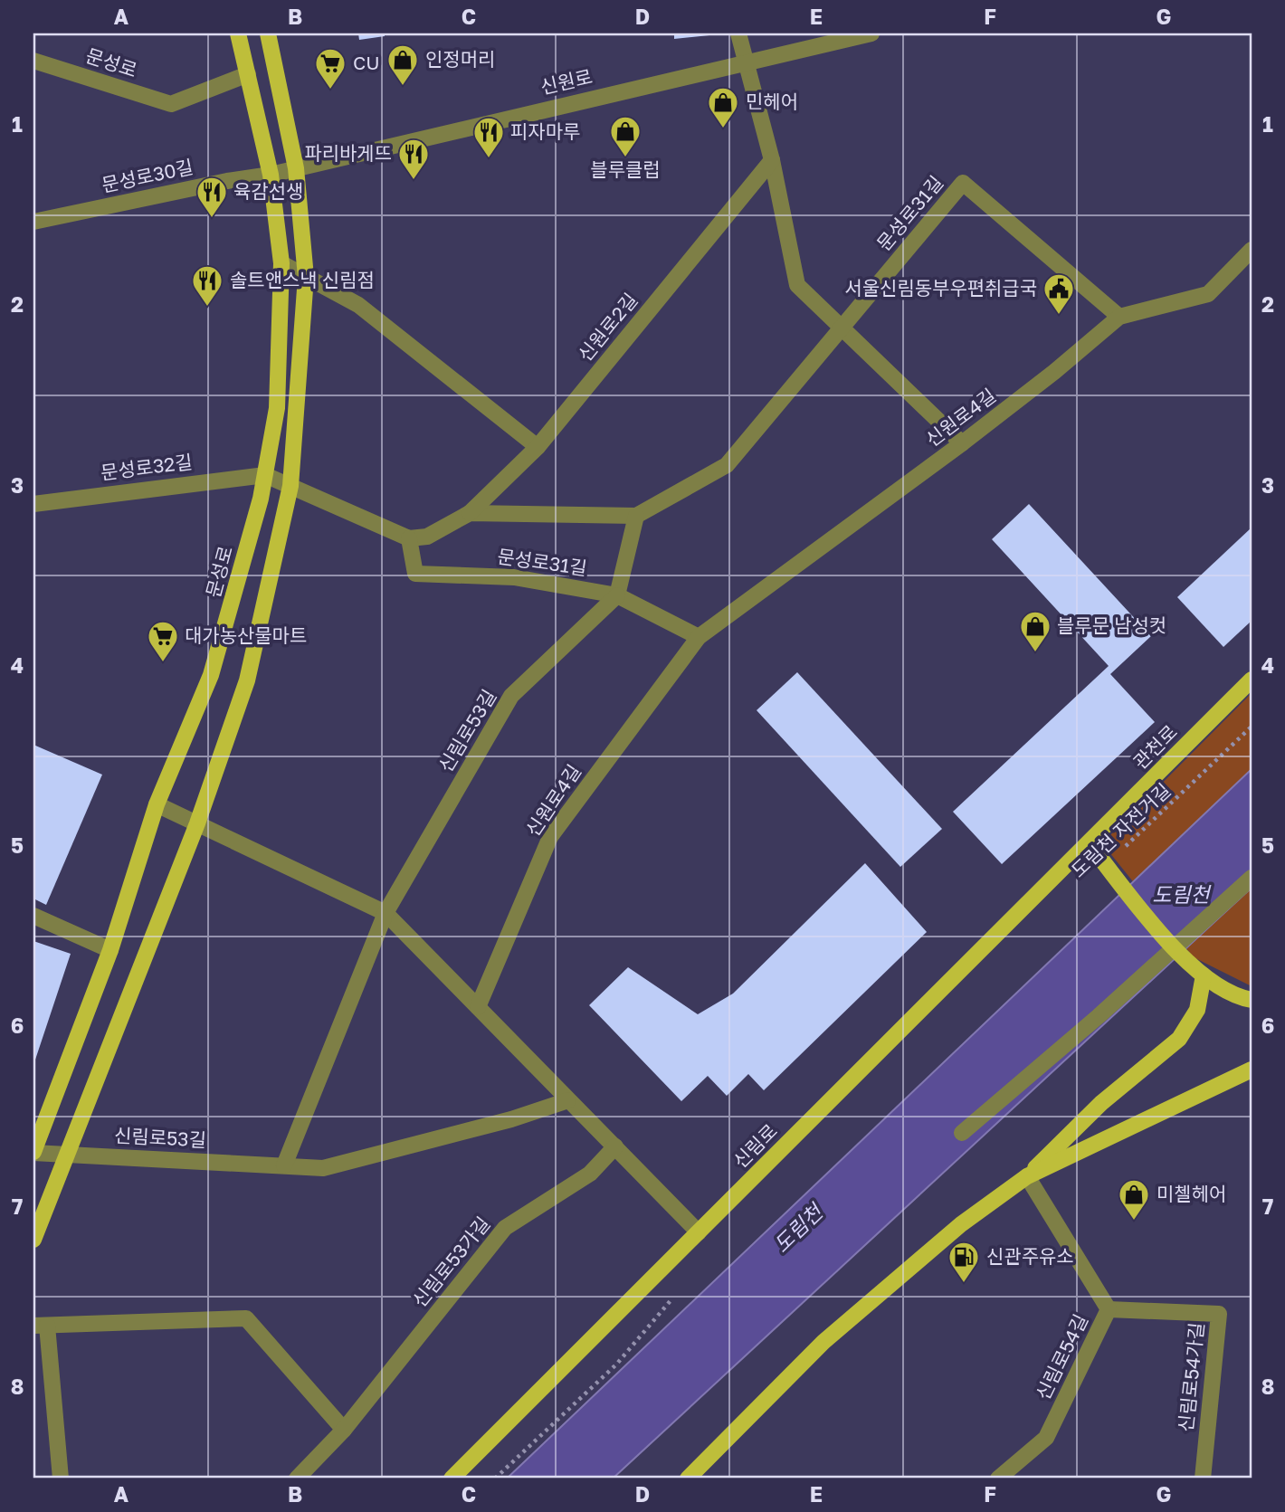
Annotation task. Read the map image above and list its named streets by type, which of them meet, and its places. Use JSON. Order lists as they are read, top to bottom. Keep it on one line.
{"streets":{"main road":["문성로","관천로","신림로"],"street":["신원로","문성로30길","문성로31길","신원로2길","신원로4길","문성로32길","신림로53길","신림로53가길","신림로54길","신림로54가길"],"path":["도림천 자전거길"]},"crossings":[["문성로","신원로"],["문성로","문성로30길"],["문성로","문성로32길"],["문성로","신림로53길"],["신원로","문성로30길"],["문성로31길","신원로4길"],["문성로31길","신림로53길"],["관천로","신림로"],["신림로54길","신림로54가길"]],"water":["도림천"],"places":{"shop":["인정머리","민헤어","블루클럽","블루문 남성컷","미첼헤어"],"supermarket":["CU","대가농산물마트"],"restaurant":["피자마루","파리바게뜨","육감선생","솔트앤스낵 신림점"],"public building":["서울신림동부우편취급국"],"fuel station":["신관주유소"]},"grid":{"columns":["A","B","C","D","E","F","G"],"rows":["1","2","3","4","5","6","7","8"]}}
